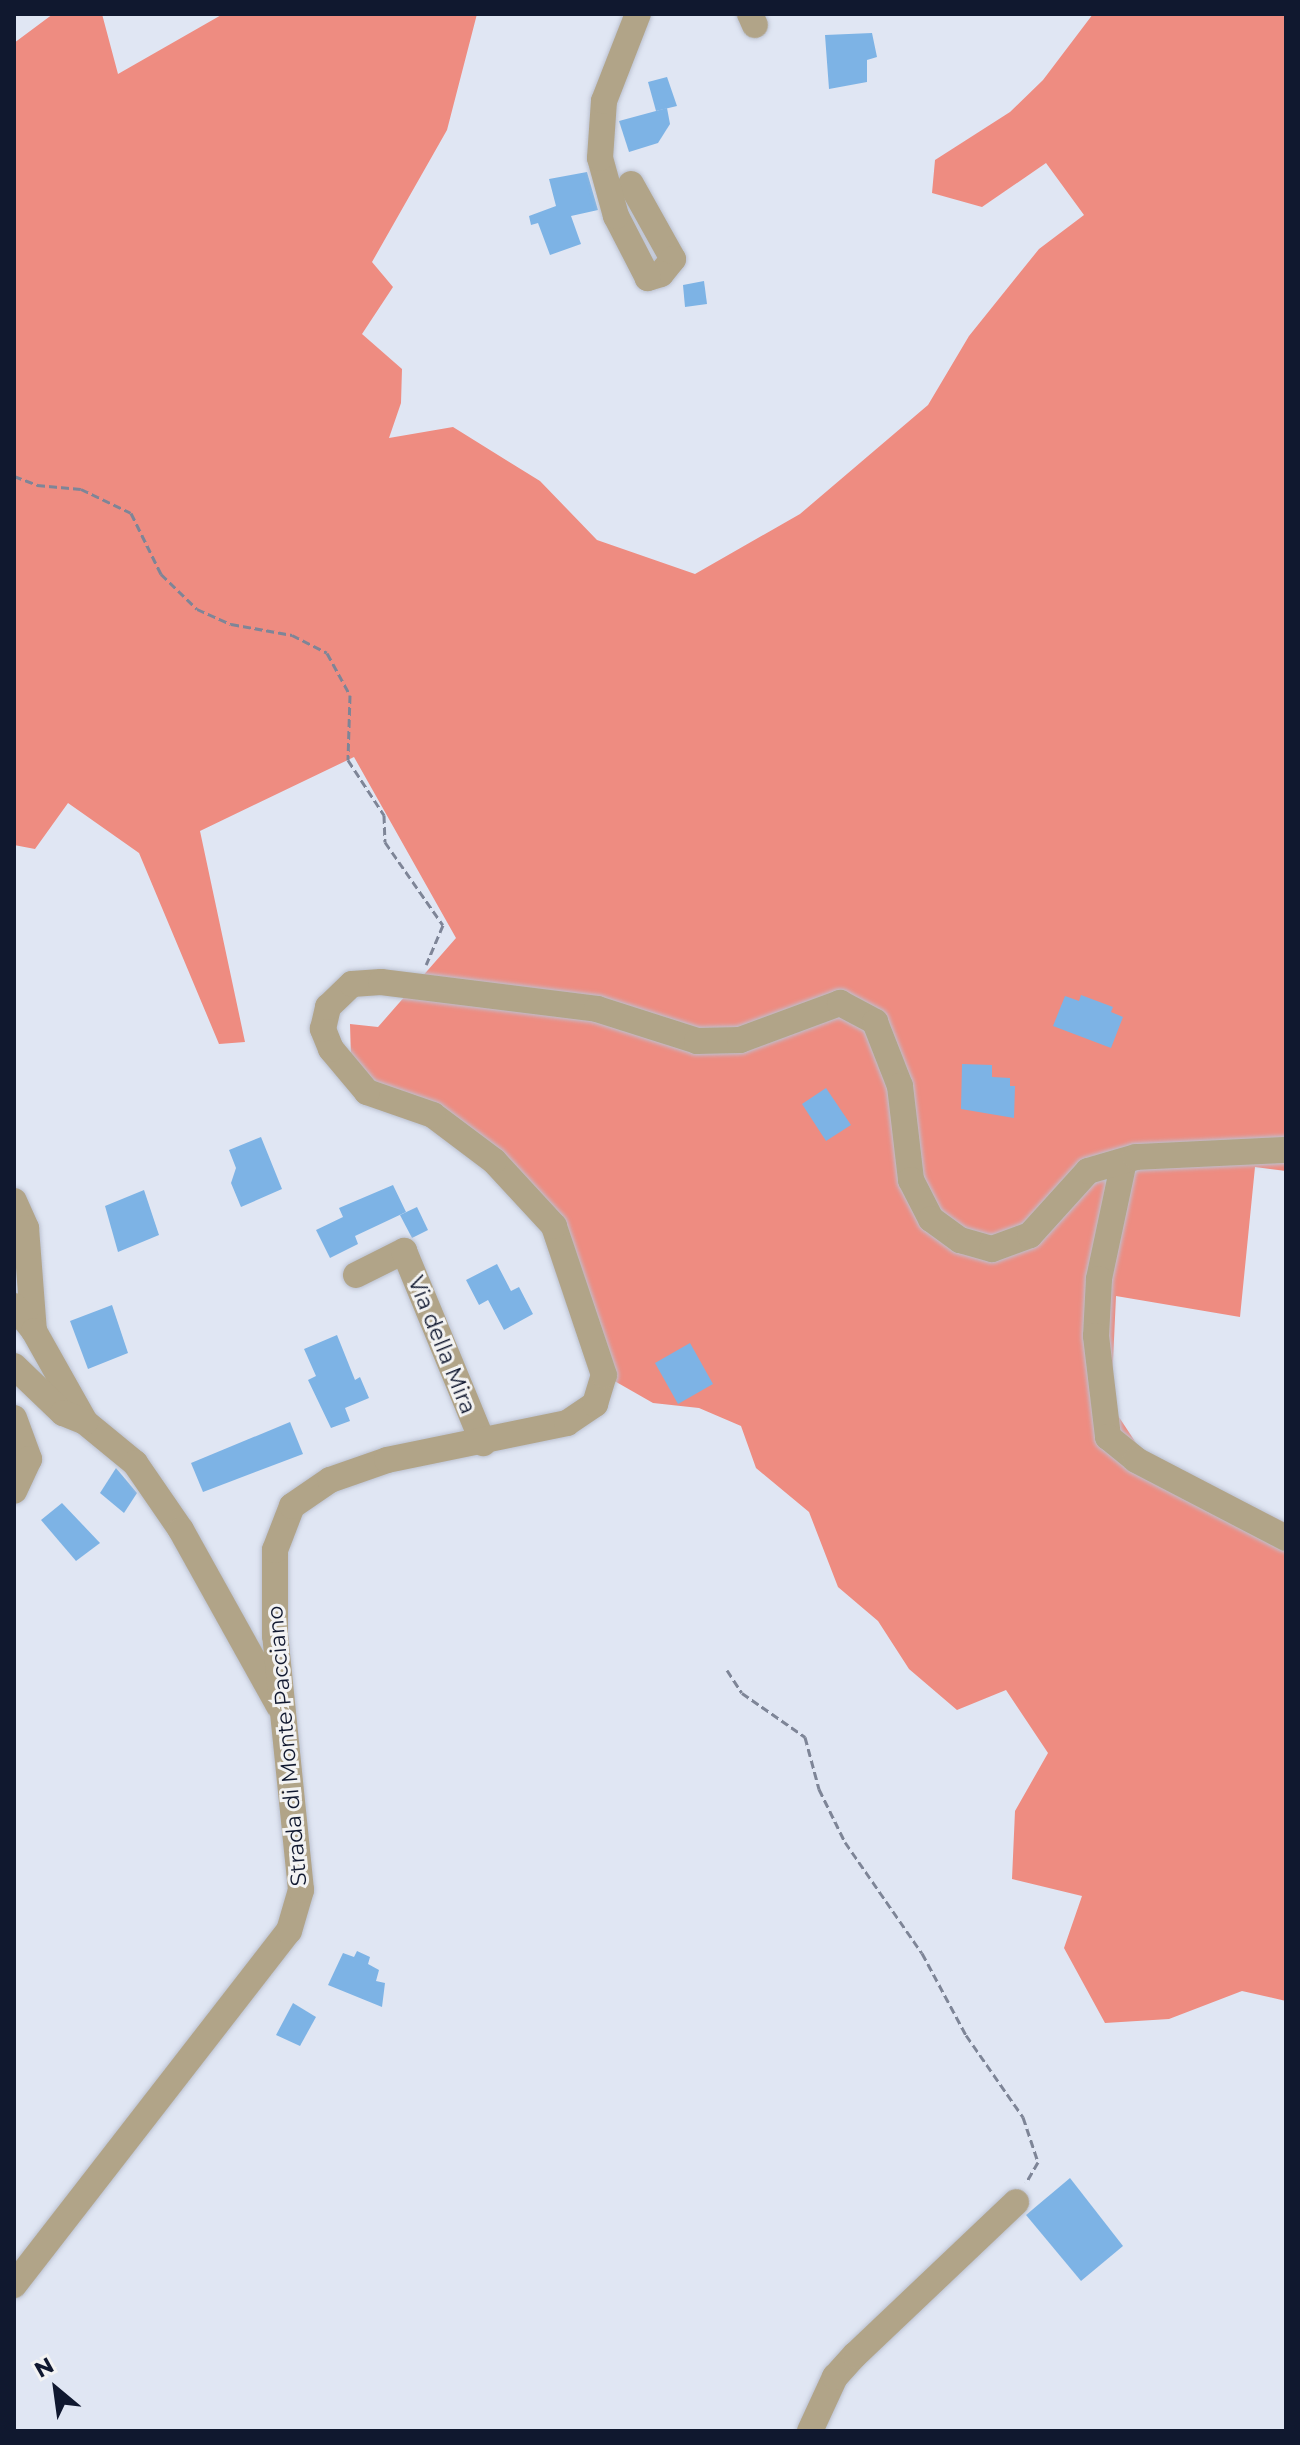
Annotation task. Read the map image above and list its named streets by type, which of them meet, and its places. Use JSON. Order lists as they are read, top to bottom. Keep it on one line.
{"streets":{"street":["Via della Mira","Strada di Monte Pacciano"]},"crossings":[["Via della Mira","Strada di Monte Pacciano"]],"north":"top left"}
